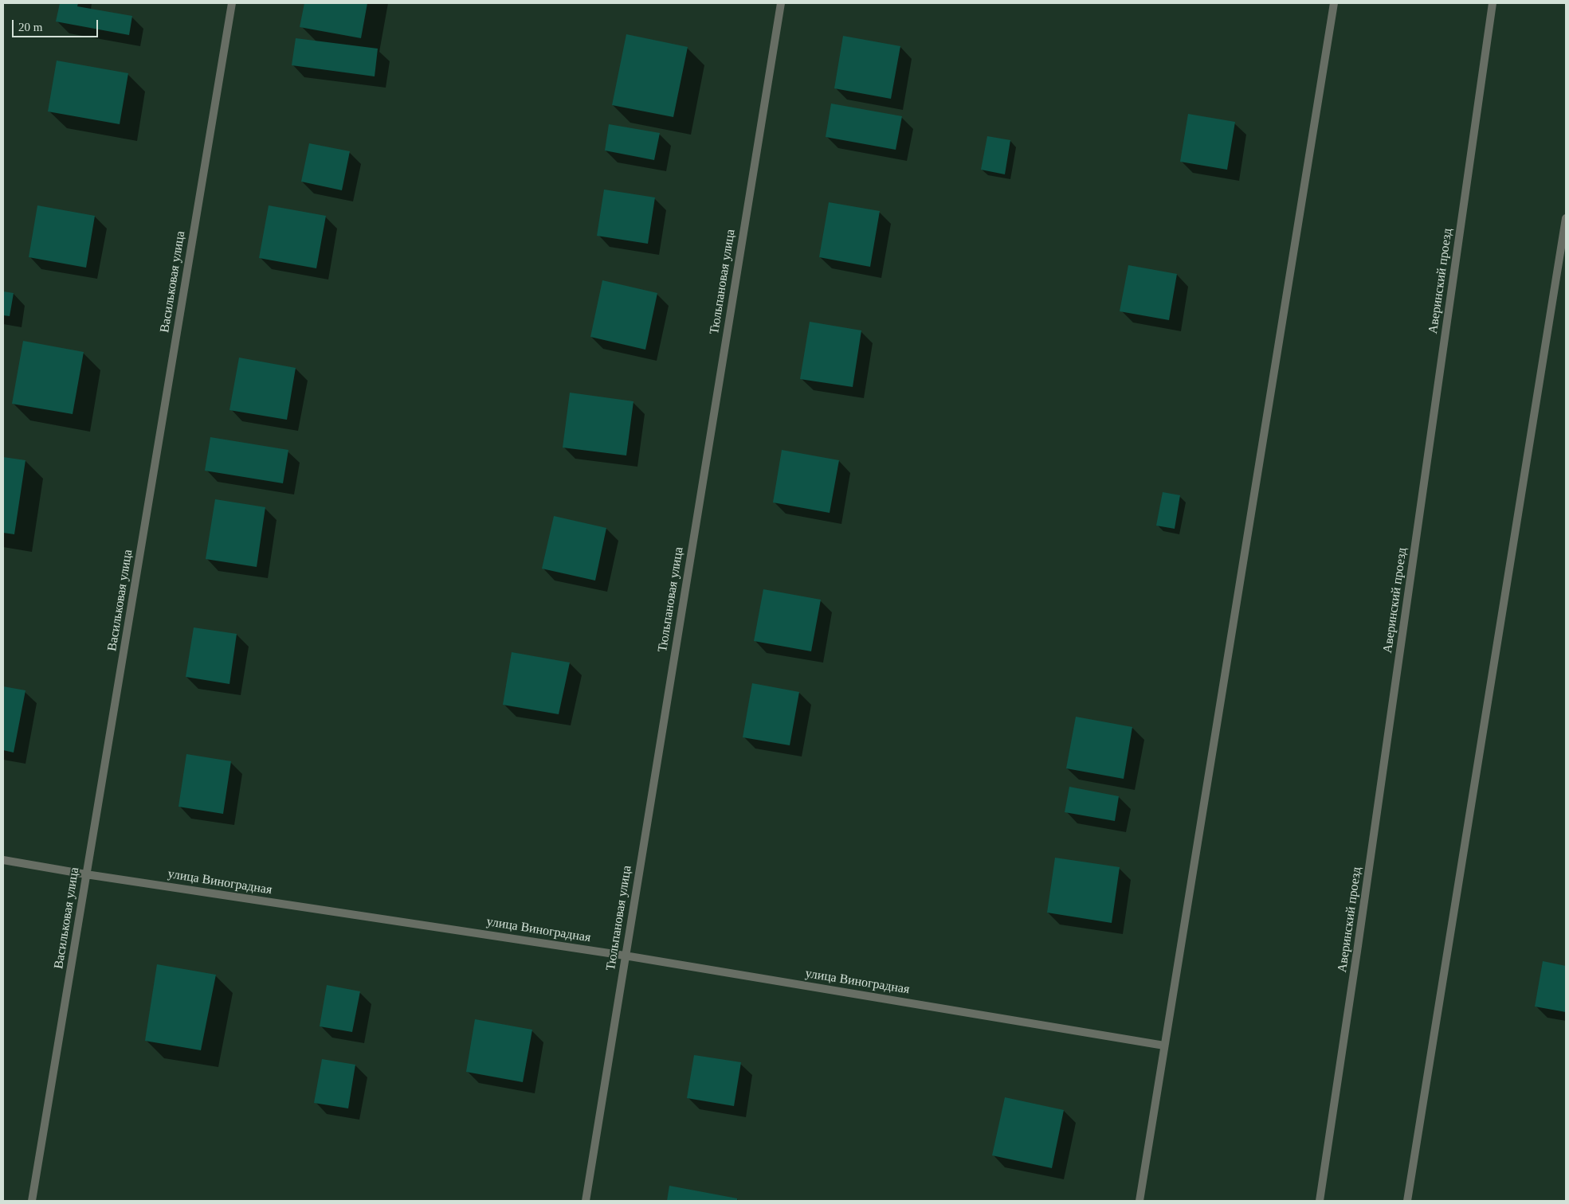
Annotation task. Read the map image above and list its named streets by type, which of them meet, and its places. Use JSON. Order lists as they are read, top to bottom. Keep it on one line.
{"streets":{"street":["Аверинский проезд","Васильковая улица","Тюльпановая улица","улица Виноградная"]},"crossings":[["Васильковая улица","улица Виноградная"],["Тюльпановая улица","улица Виноградная"]],"scale_bar":"20 m"}
